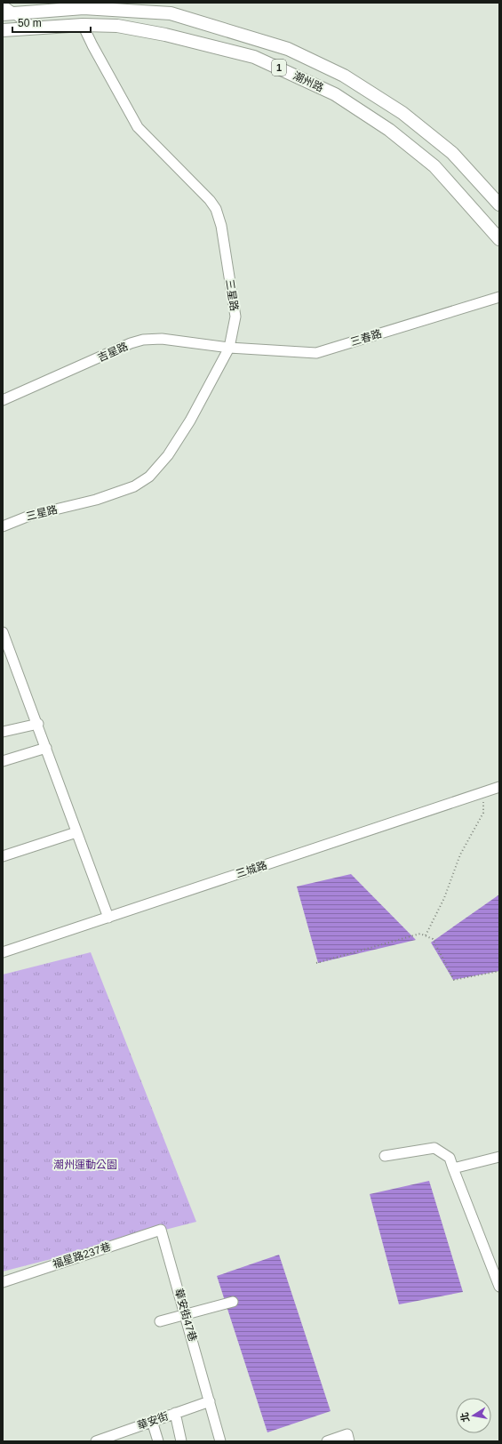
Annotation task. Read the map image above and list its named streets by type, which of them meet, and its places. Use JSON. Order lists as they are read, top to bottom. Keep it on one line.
{"streets":{"main road":["1","潮州路"],"street":["三星路","三春路","吉星路","三城路","福星路237巷","華安街47巷","華安街"]},"crossings":[["潮州路","三星路"],["三星路","三春路"],["三星路","吉星路"],["三春路","吉星路"],["福星路237巷","華安街47巷"],["華安街47巷","華安街"]],"parks":["潮州運動公園"],"scale_bar":"50 m","north":"left"}
